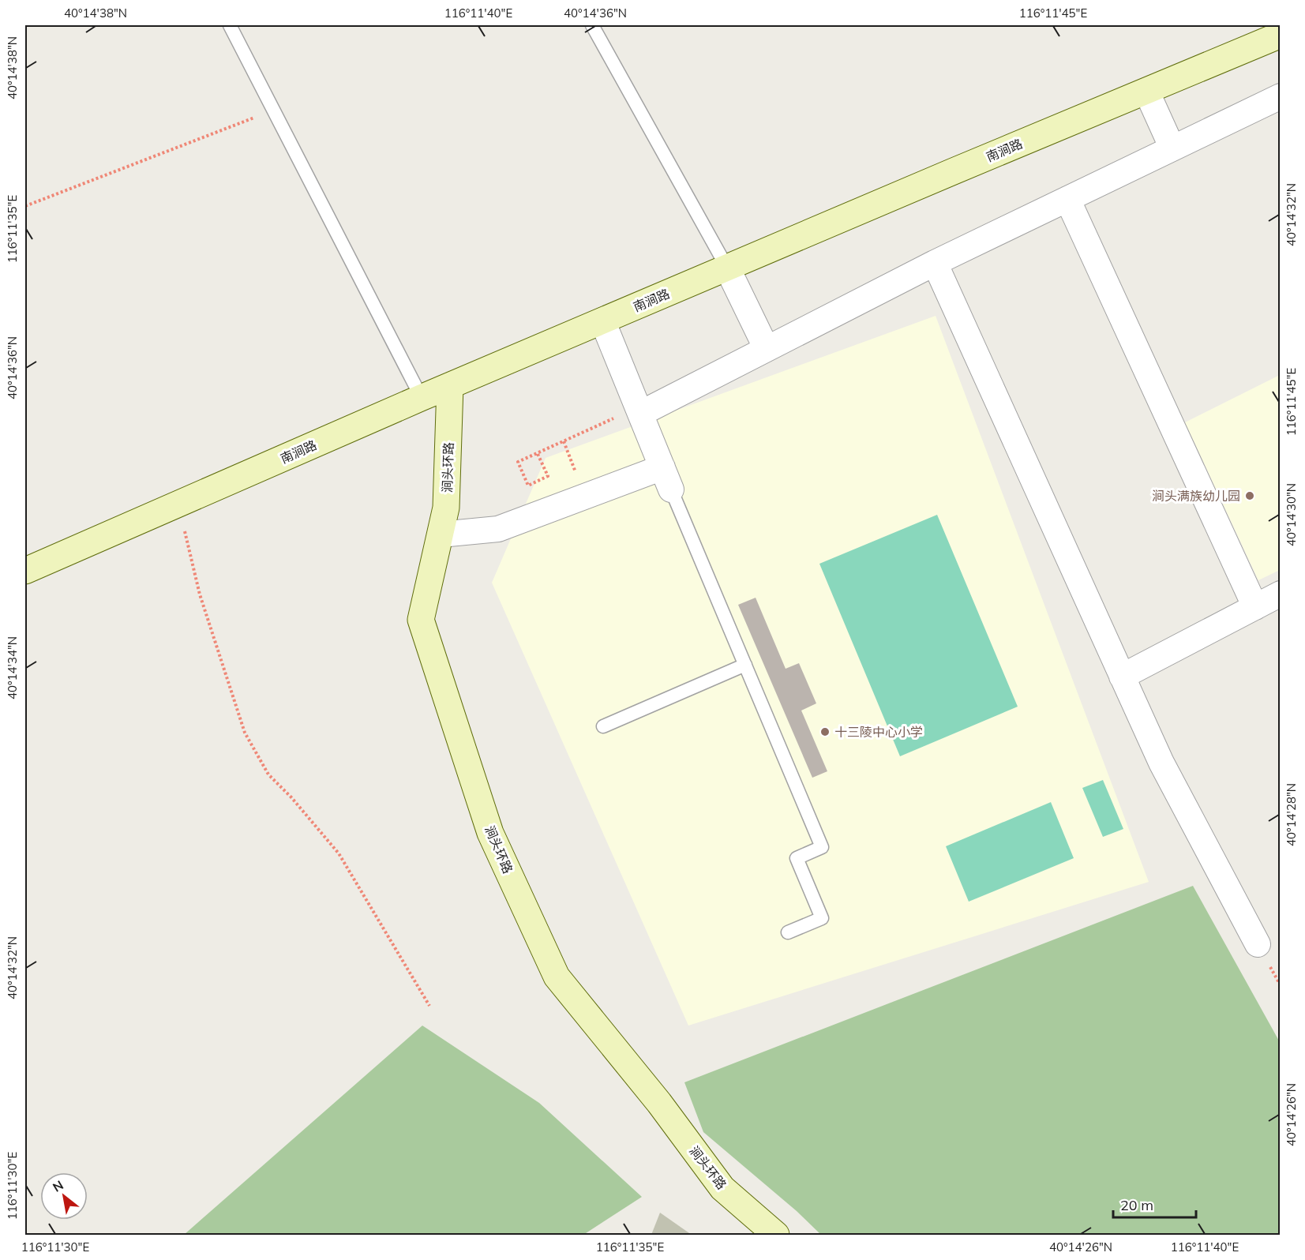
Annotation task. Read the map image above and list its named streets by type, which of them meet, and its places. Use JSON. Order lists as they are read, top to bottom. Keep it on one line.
{"streets":{"main road":["南涧路","涧头环路"]},"crossings":[["南涧路","涧头环路"]],"places":["涧头满族幼儿园","十三陵中心小学"],"scale_bar":"20 m","north":"top left","coordinates":["40°14'38\"N","116°11'40\"E","40°14'36\"N","116°11'45\"E","40°14'32\"N","116°11'35\"E","40°14'30\"N","40°14'34\"N","40°14'28\"N","40°14'26\"N","116°11'30\"E"]}
